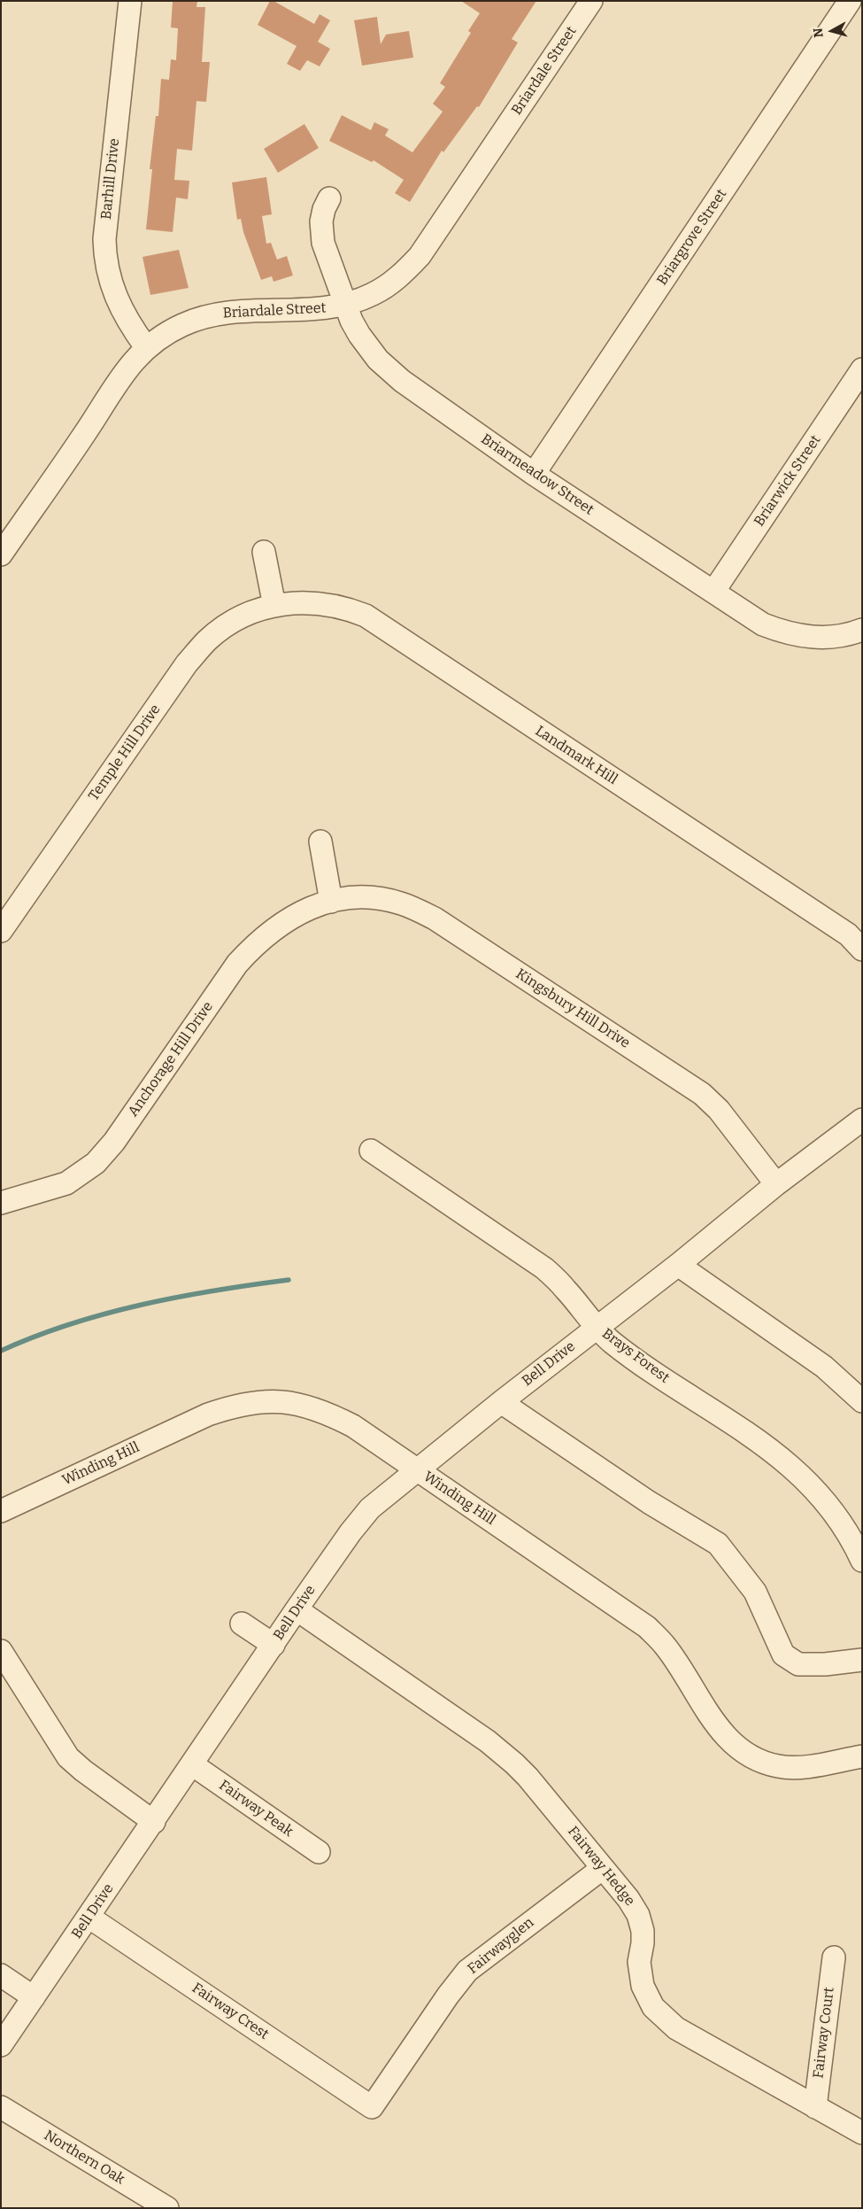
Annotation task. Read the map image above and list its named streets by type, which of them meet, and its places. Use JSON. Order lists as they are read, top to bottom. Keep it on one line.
{"streets":{"street":["Briardale Street","Barhill Drive","Briargrove Street","Briarmeadow Street","Briarwick Street","Temple Hill Drive","Landmark Hill","Kingsbury Hill Drive","Anchorage Hill Drive","Brays Forest","Bell Drive","Winding Hill","Fairway Peak","Fairway Hedge","Fairwayglen","Fairway Crest","Fairway Court","Northern Oak"]},"crossings":[["Briardale Street","Barhill Drive"],["Briardale Street","Briarmeadow Street"],["Briargrove Street","Briarmeadow Street"],["Briarmeadow Street","Briarwick Street"],["Temple Hill Drive","Landmark Hill"],["Kingsbury Hill Drive","Anchorage Hill Drive"],["Kingsbury Hill Drive","Bell Drive"],["Brays Forest","Bell Drive"],["Bell Drive","Winding Hill"],["Bell Drive","Fairway Peak"],["Bell Drive","Fairway Hedge"],["Bell Drive","Fairway Crest"],["Fairway Hedge","Fairwayglen"],["Fairway Hedge","Fairway Court"],["Fairwayglen","Fairway Crest"]],"north":"left"}
